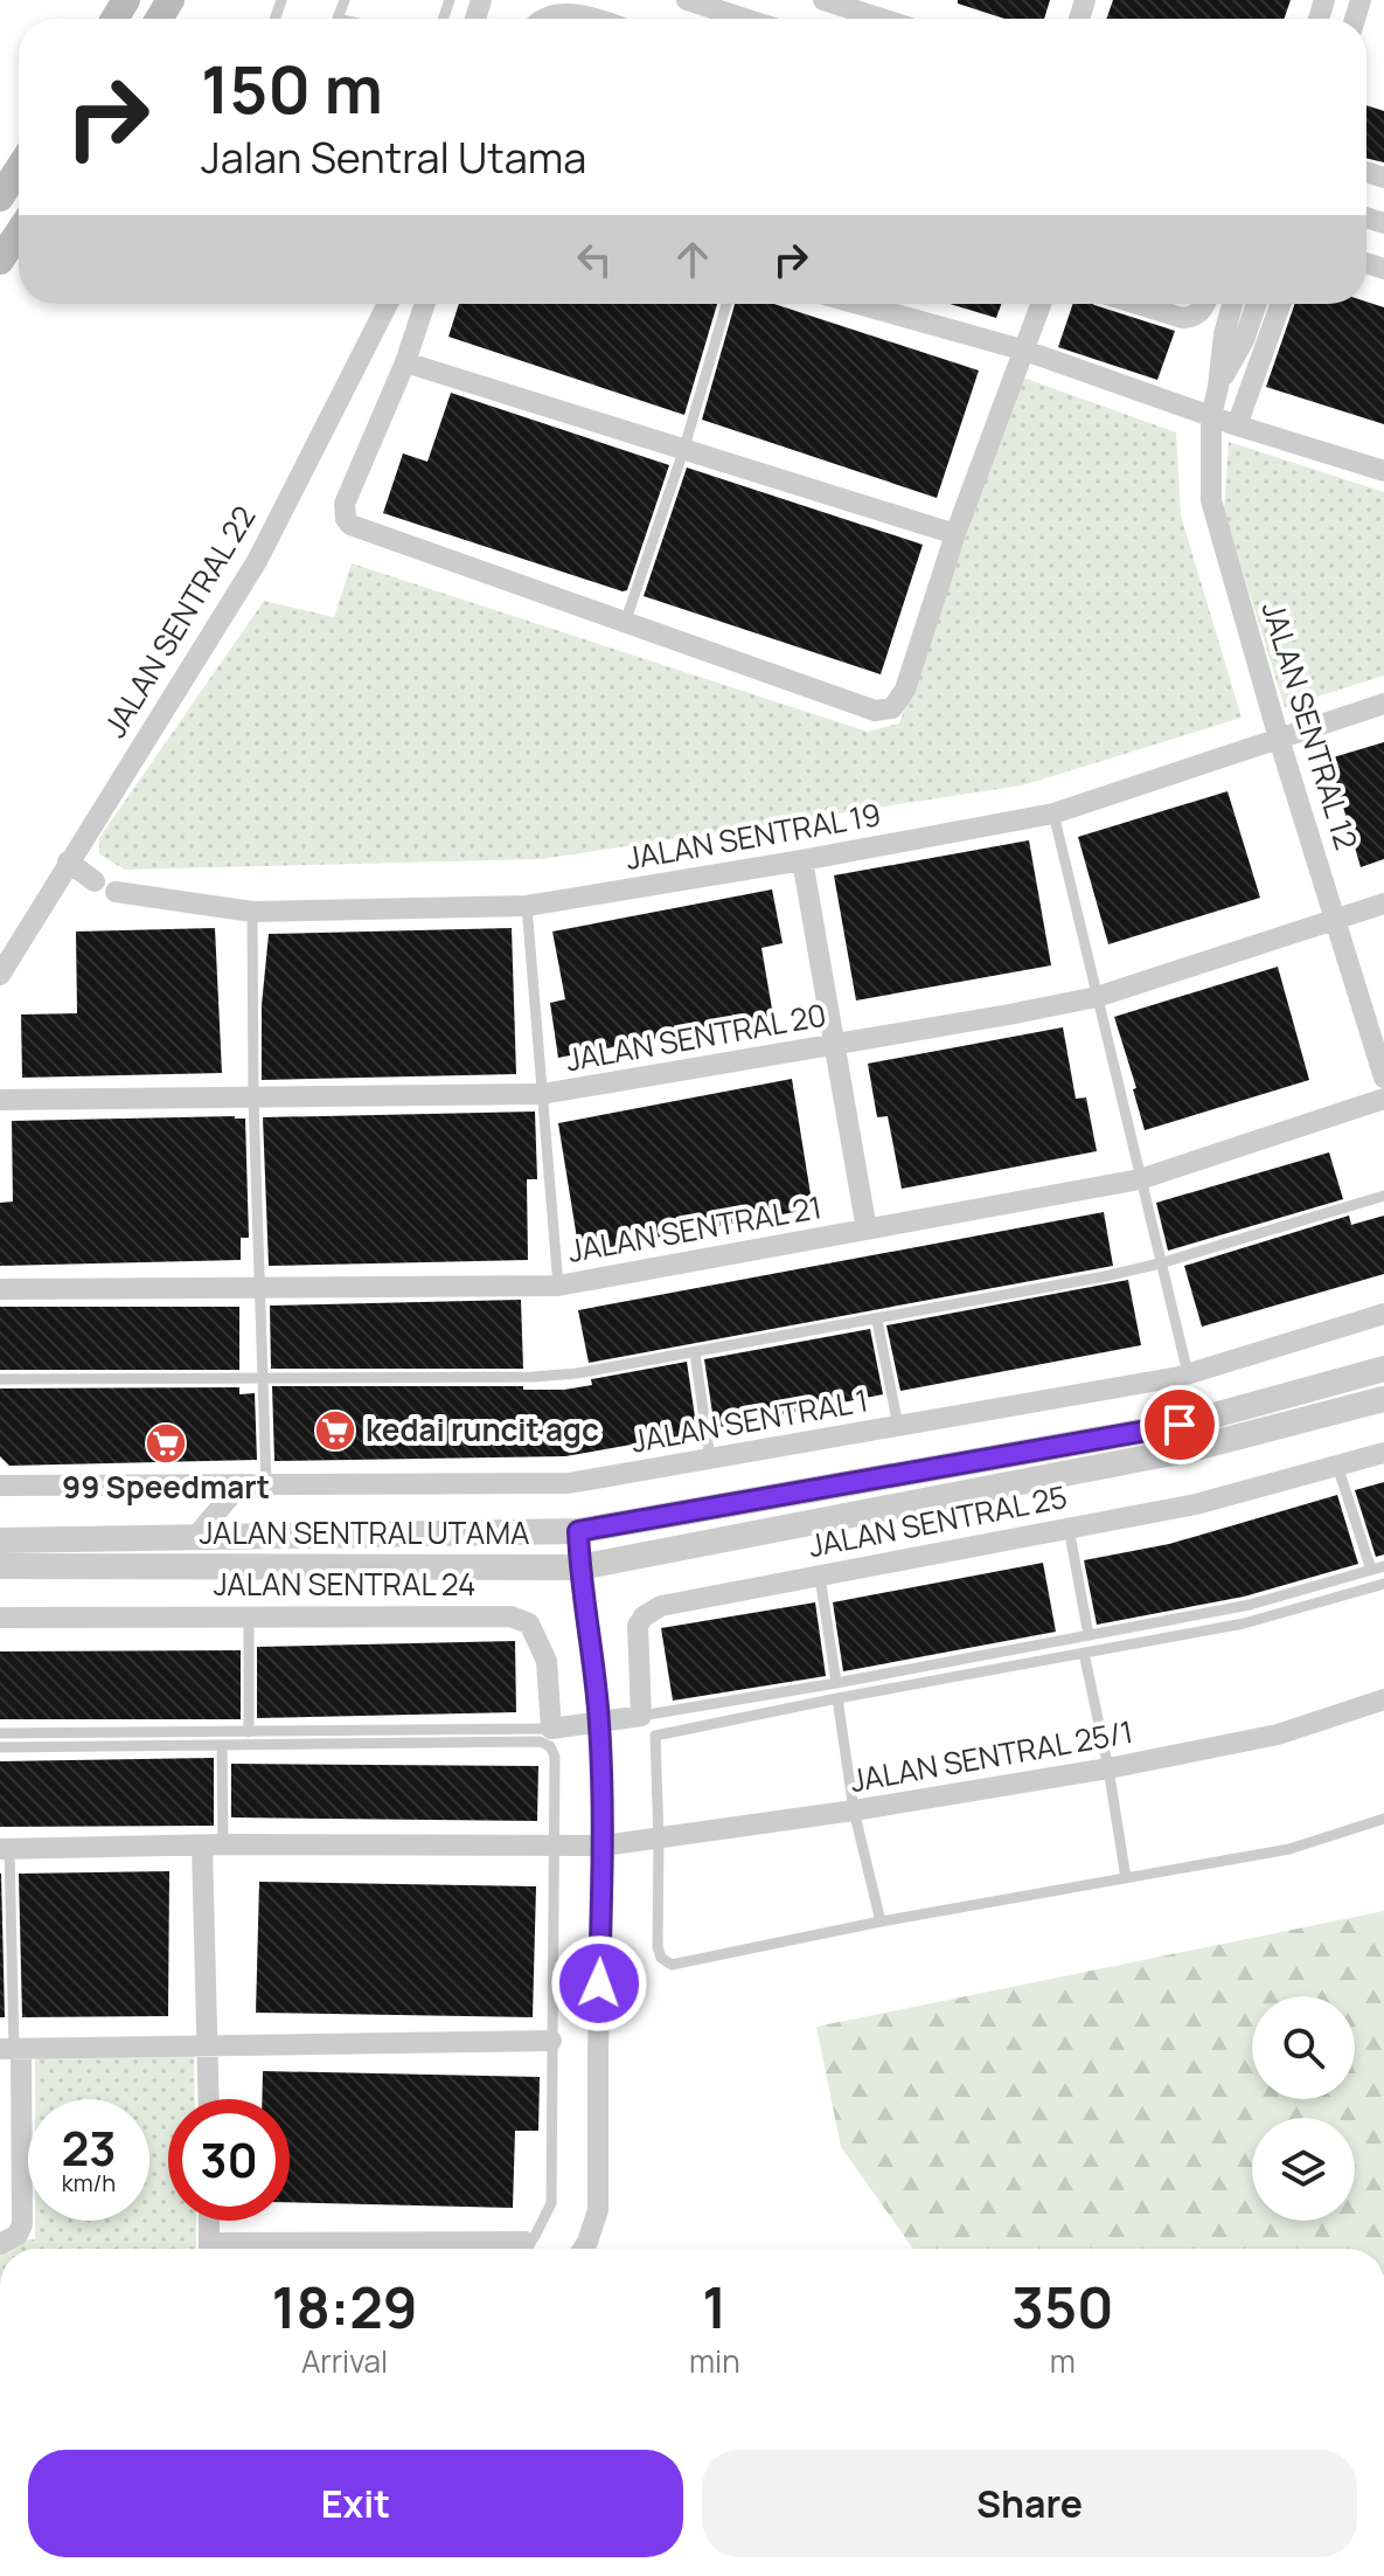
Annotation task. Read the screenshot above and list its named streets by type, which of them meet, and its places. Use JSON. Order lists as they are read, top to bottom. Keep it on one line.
{"streets":{"street":["JALAN SENTRAL 22","JALAN SENTRAL 12","JALAN SENTRAL 19","JALAN SENTRAL 20","JALAN SENTRAL 21","JALAN SENTRAL 1","JALAN SENTRAL 25","JALAN SENTRAL UTAMA","JALAN SENTRAL 24","JALAN SENTRAL 25/1"]},"crossings":[["JALAN SENTRAL 12","JALAN SENTRAL 19"],["JALAN SENTRAL 12","JALAN SENTRAL 20"]],"places":{"supermarket":["kedai runcit agc","99 Speedmart"]},"page":{"turn":["150 m","Jalan Sentral Utama"],"speed":"23 km/h","limit":"30","eta":["18:29","Arrival","1","min","350","m"],"buttons":["Exit","Share"]}}
